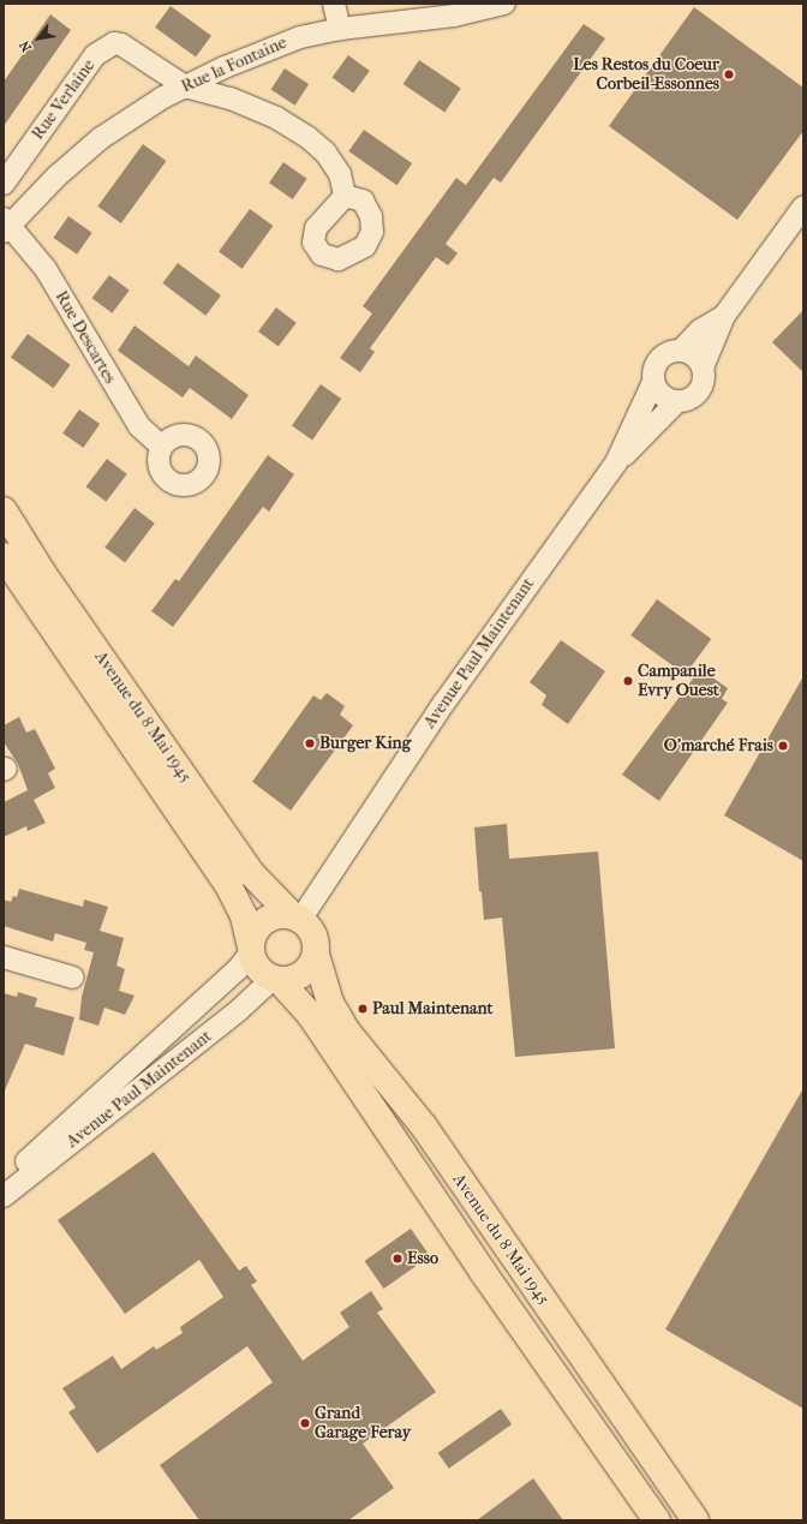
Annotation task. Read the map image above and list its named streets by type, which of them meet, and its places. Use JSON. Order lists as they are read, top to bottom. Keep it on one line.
{"streets":{"main road":["Avenue du 8 Mai 1945"],"street":["Rue la Fontaine","Rue Verlaine","Rue Descartes","Avenue Paul Maintenant"]},"crossings":[["Rue la Fontaine","Rue Verlaine"],["Rue la Fontaine","Rue Descartes"],["Avenue Paul Maintenant","Avenue du 8 Mai 1945"]],"places":["Les Restos du Coeur Corbeil-Essonnes","Campanile Evry Ouest","Burger King","O'marché Frais","Paul Maintenant","Esso","Grand Garage Feray"],"north":"bottom left"}
